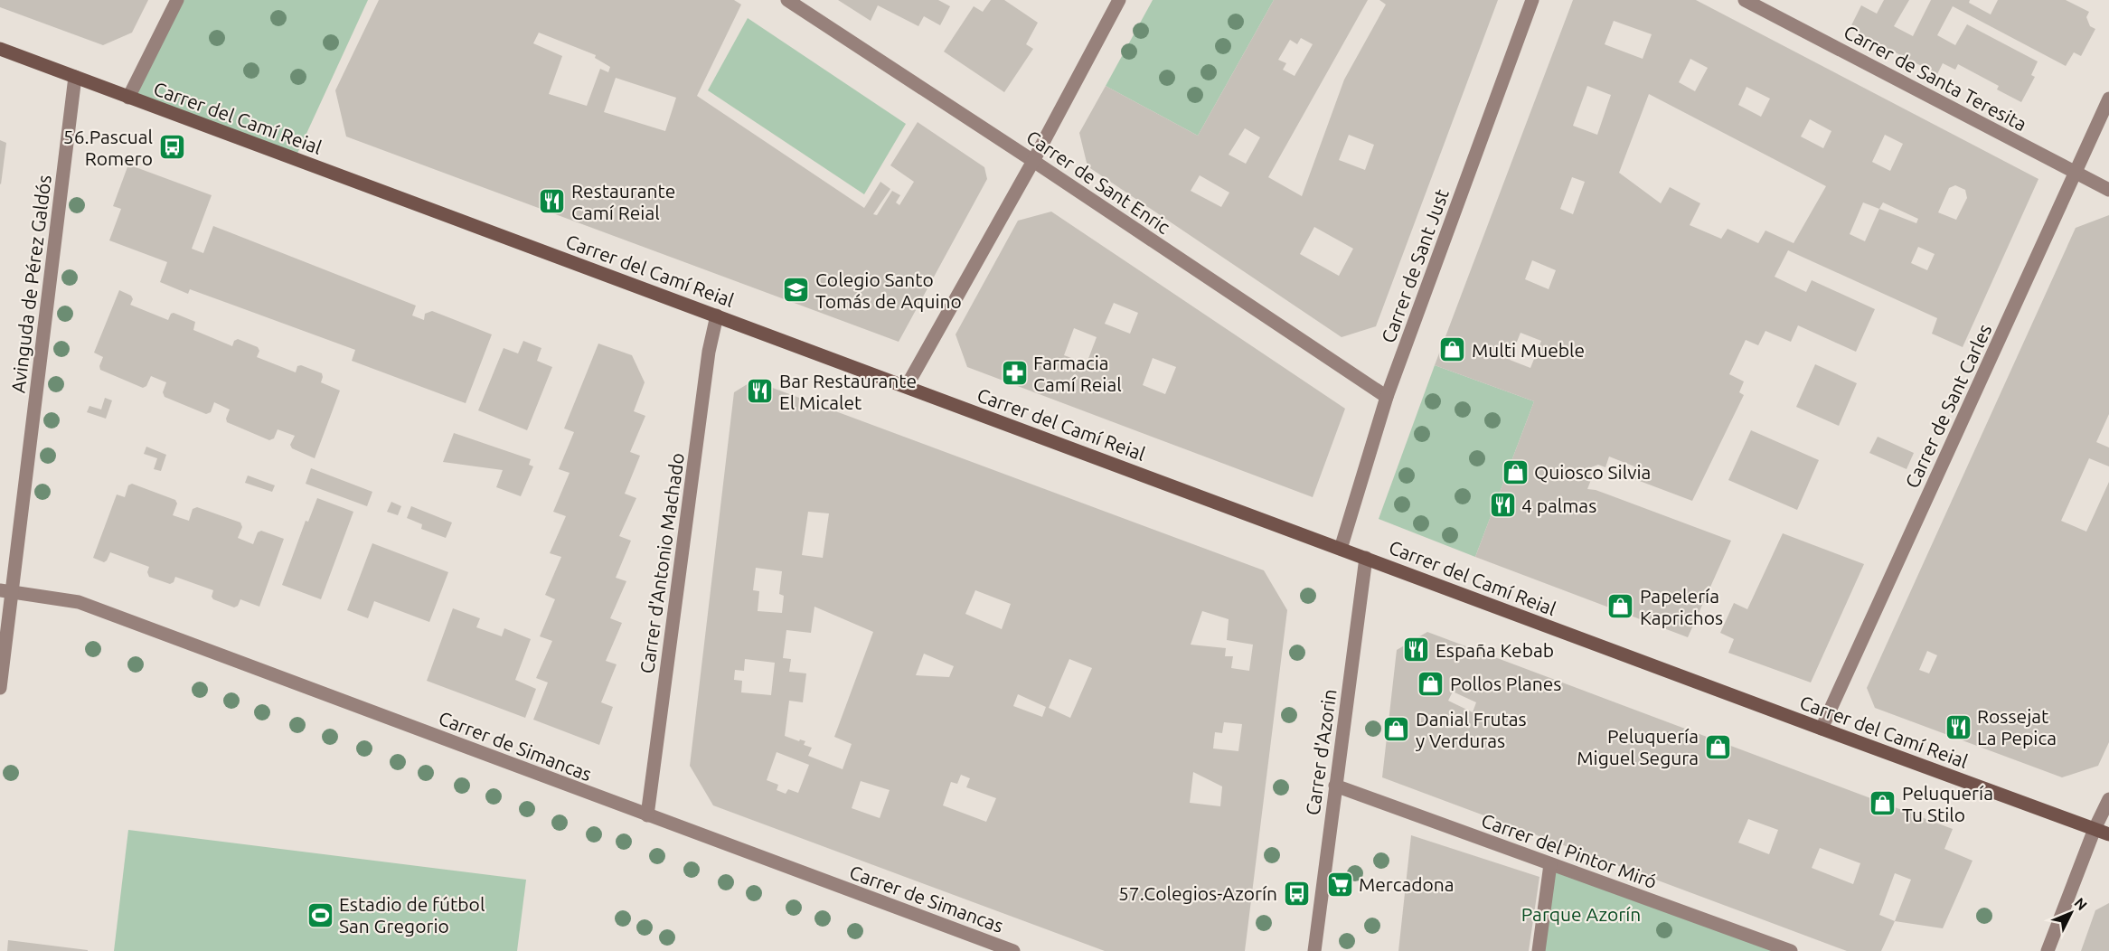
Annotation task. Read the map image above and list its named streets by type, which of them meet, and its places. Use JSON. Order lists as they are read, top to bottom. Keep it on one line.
{"streets":{"street":["Carrer de Santa Teresita","Carrer del Camí Reial","Carrer de Sant Enric","Carrer de Sant Just","Avinguda de Pérez Galdós","Carrer de Sant Carles","Carrer d'Antonio Machado","Carrer de Simancas","Carrer d'Azorin","Carrer del Pintor Miró"]},"crossings":[["Carrer de Santa Teresita","Carrer de Sant Carles"],["Carrer del Camí Reial","Carrer de Sant Just"],["Carrer del Camí Reial","Avinguda de Pérez Galdós"],["Carrer del Camí Reial","Carrer de Sant Carles"],["Carrer del Camí Reial","Carrer d'Antonio Machado"],["Carrer del Camí Reial","Carrer d'Azorin"],["Carrer de Sant Enric","Carrer de Sant Just"],["Avinguda de Pérez Galdós","Carrer de Simancas"],["Carrer d'Antonio Machado","Carrer de Simancas"],["Carrer d'Azorin","Carrer del Pintor Miró"]],"parks":["Parque Azorín"],"places":{"bus stop":["56.Pascual Romero","57.Colegios-Azorín"],"restaurant":["Restaurante Camí Reial","Bar Restaurante El Micalet","4 palmas","España Kebab","Rossejat La Pepica"],"school or university":["Colegio Santo Tomás de Aquino"],"shop":["Multi Mueble","Quiosco Silvia","Papelería Kaprichos","Pollos Planes","Danial Frutas y Verduras","Peluquería Miguel Segura","Peluquería Tu Stilo"],"pharmacy":["Farmacia Camí Reial"],"supermarket":["Mercadona"],"sports":["Estadio de fútbol San Gregorio"]},"north":"top right"}
